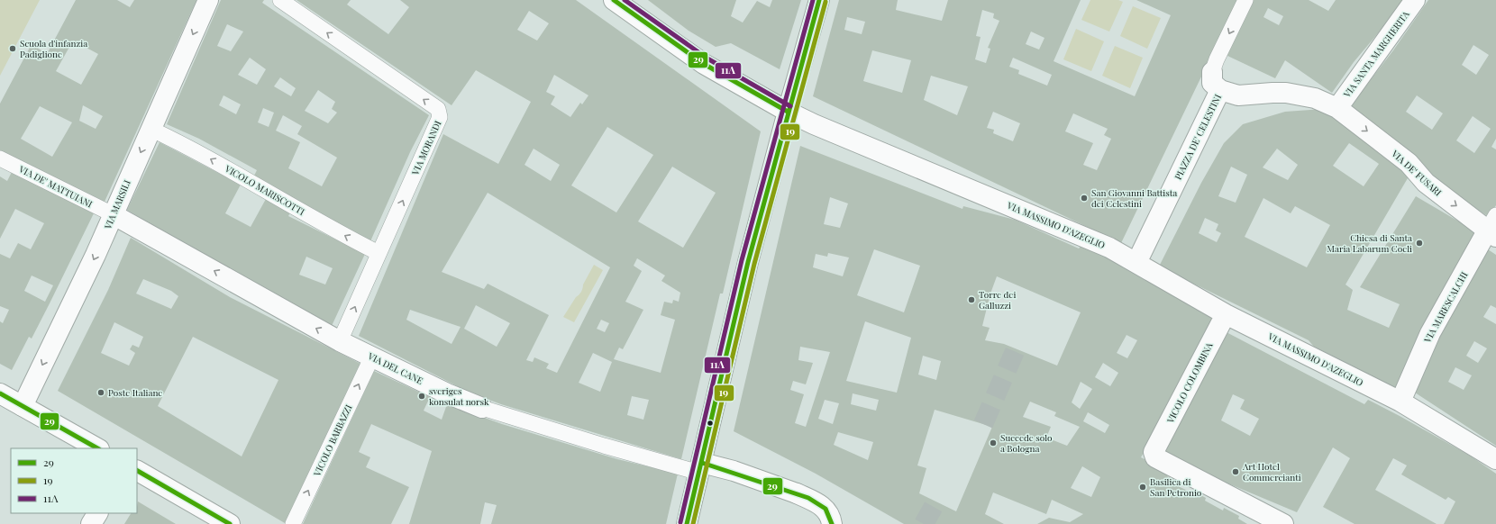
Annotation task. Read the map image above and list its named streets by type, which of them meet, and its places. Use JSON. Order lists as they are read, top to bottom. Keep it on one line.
{"streets":{"street":["VIA SANTA MARGHERITA","PIAZZA DE' CELESTINI","VIA DE' FUSARI","VIA MARSILI","VIA MASSIMO D'AZEGLIO","VIA MARESCALCHI","VIA DEL CANE","VICOLO COLOMBINA"],"lane":["VIA MORANDI","VIA DE' MATTUIANI","VICOLO MARISCOTTI","VICOLO BARBAZZI"]},"crossings":[["VIA SANTA MARGHERITA","PIAZZA DE' CELESTINI"],["VIA SANTA MARGHERITA","VIA DE' FUSARI"],["PIAZZA DE' CELESTINI","VIA DE' FUSARI"],["PIAZZA DE' CELESTINI","VIA MASSIMO D'AZEGLIO"],["VIA MORANDI","VICOLO MARISCOTTI"],["VIA MORANDI","VIA DEL CANE"],["VIA DE' FUSARI","VIA MARESCALCHI"],["VIA DE' MATTUIANI","VIA MARSILI"],["VIA DE' MATTUIANI","VIA DEL CANE"],["VICOLO MARISCOTTI","VIA MARSILI"],["VIA MARSILI","VIA DEL CANE"],["VIA MASSIMO D'AZEGLIO","VIA MARESCALCHI"],["VIA MASSIMO D'AZEGLIO","VICOLO COLOMBINA"],["VIA DEL CANE","VICOLO BARBAZZI"]],"one_way":["VIA DE' FUSARI","VICOLO MARISCOTTI","VIA MARSILI","VIA DEL CANE","VICOLO BARBAZZI"],"places":["Scuola d'infanzia Padiglione","San Giovanni Battista dei Celestini","Chiesa di Santa Maria Labarum Coeli","Torre dei Galluzzi","Poste Italiane","sveriges konsulat norsk","Succede solo a Bologna","Art Hotel Commercianti","Basilica di San Petronio"],"lines":["transit line 29","transit line 11A","transit line 19"],"legend":["29","19","11A"]}
